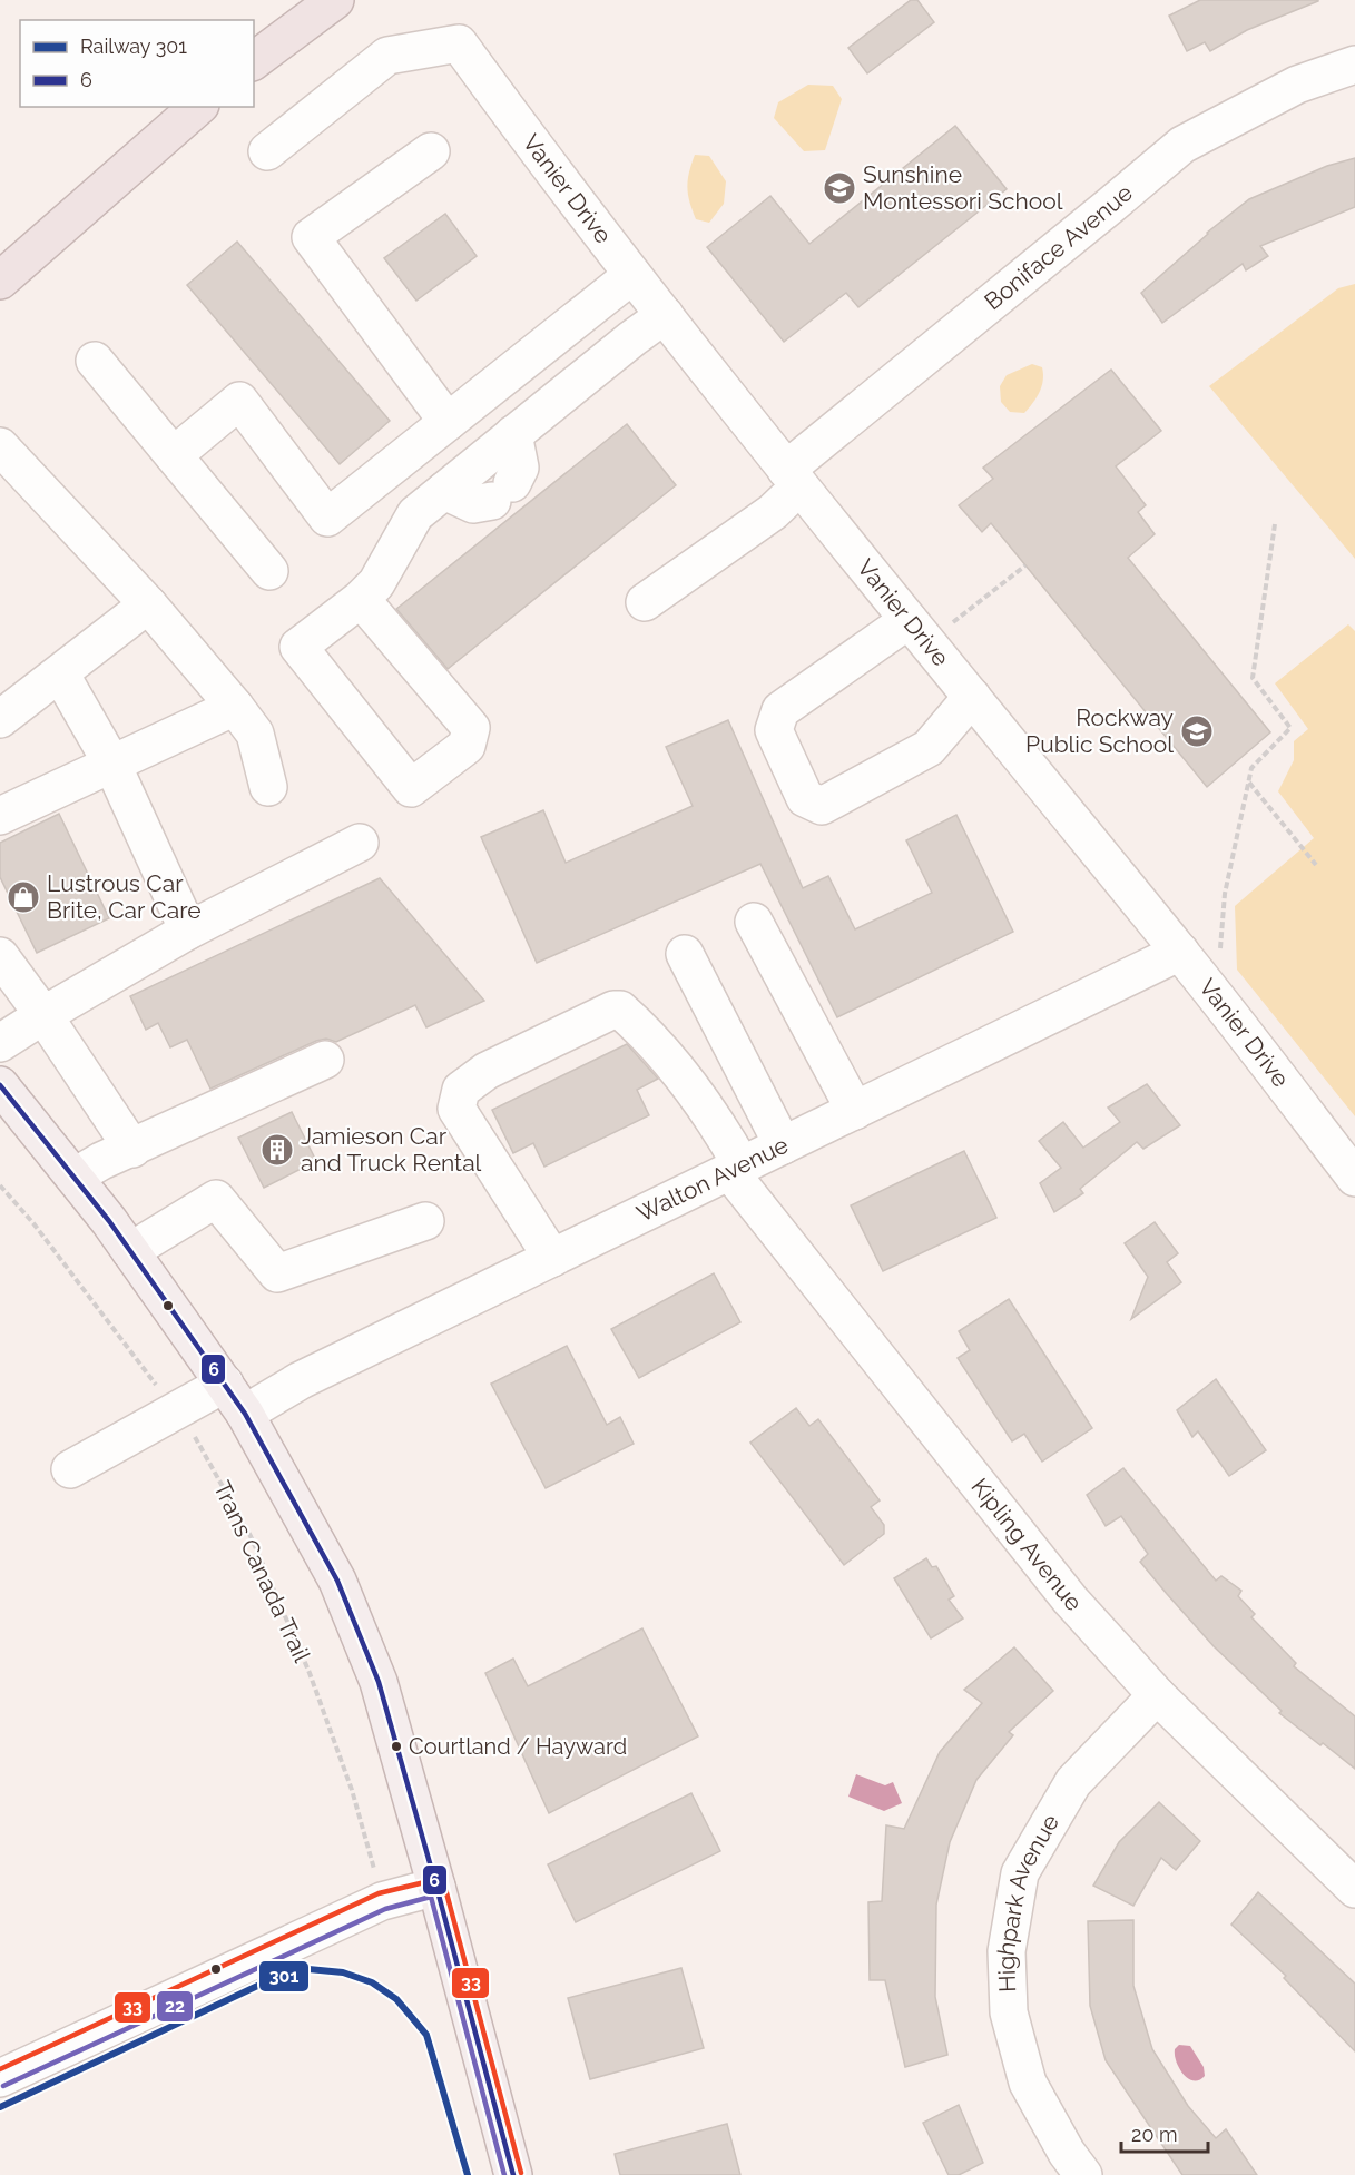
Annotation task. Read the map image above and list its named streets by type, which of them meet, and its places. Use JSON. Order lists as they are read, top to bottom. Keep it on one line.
{"streets":{"street":["Vanier Drive","Boniface Avenue","Walton Avenue","Kipling Avenue","Highpark Avenue"],"path":["Trans Canada Trail"]},"crossings":[["Vanier Drive","Boniface Avenue"],["Vanier Drive","Walton Avenue"],["Walton Avenue","Kipling Avenue"],["Walton Avenue","Trans Canada Trail"],["Kipling Avenue","Highpark Avenue"]],"places":{"school or university":["Sunshine Montessori School","Rockway Public School"],"shop":["Lustrous Car Brite, Car Care"],"building":["Jamieson Car and Truck Rental"],"other":["Courtland / Hayward"]},"lines":["transit line 6","transit line 33","transit line 22","rail line 301"],"legend":["Railway 301","6"],"scale_bar":"20 m"}
